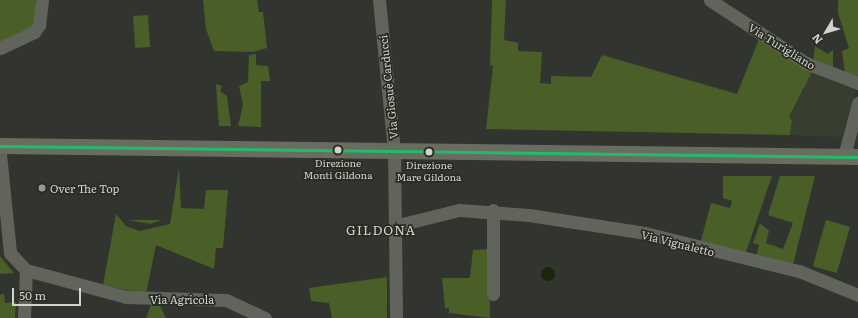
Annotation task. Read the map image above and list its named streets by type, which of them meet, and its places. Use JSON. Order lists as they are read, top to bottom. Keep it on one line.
{"streets":{"street":["Via Turigliano","Via Giosuè Carducci","Via Vignaletto","Via Agricola"]},"crossings":[["Via Giosuè Carducci","Via Vignaletto"]],"districts":["GILDONA"],"places":["Direzione Monti Gildona","Direzione Mare Gildona","Over The Top"],"scale_bar":"50 m","north":"bottom left"}
